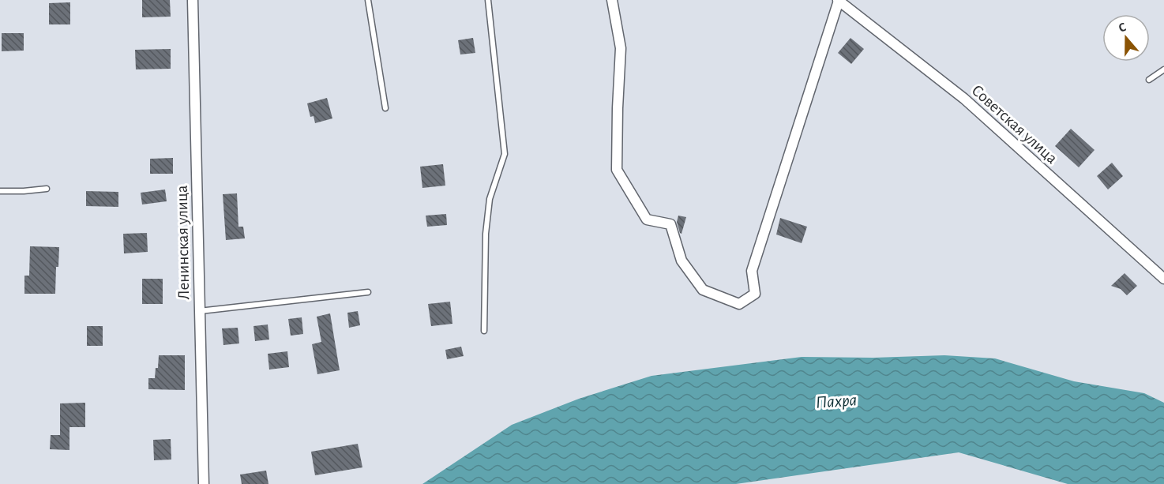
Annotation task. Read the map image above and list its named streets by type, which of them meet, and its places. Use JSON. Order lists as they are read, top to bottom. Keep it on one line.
{"streets":{"street":["Советская улица","Ленинская улица"]},"water":["Пахра"],"north":"top"}
